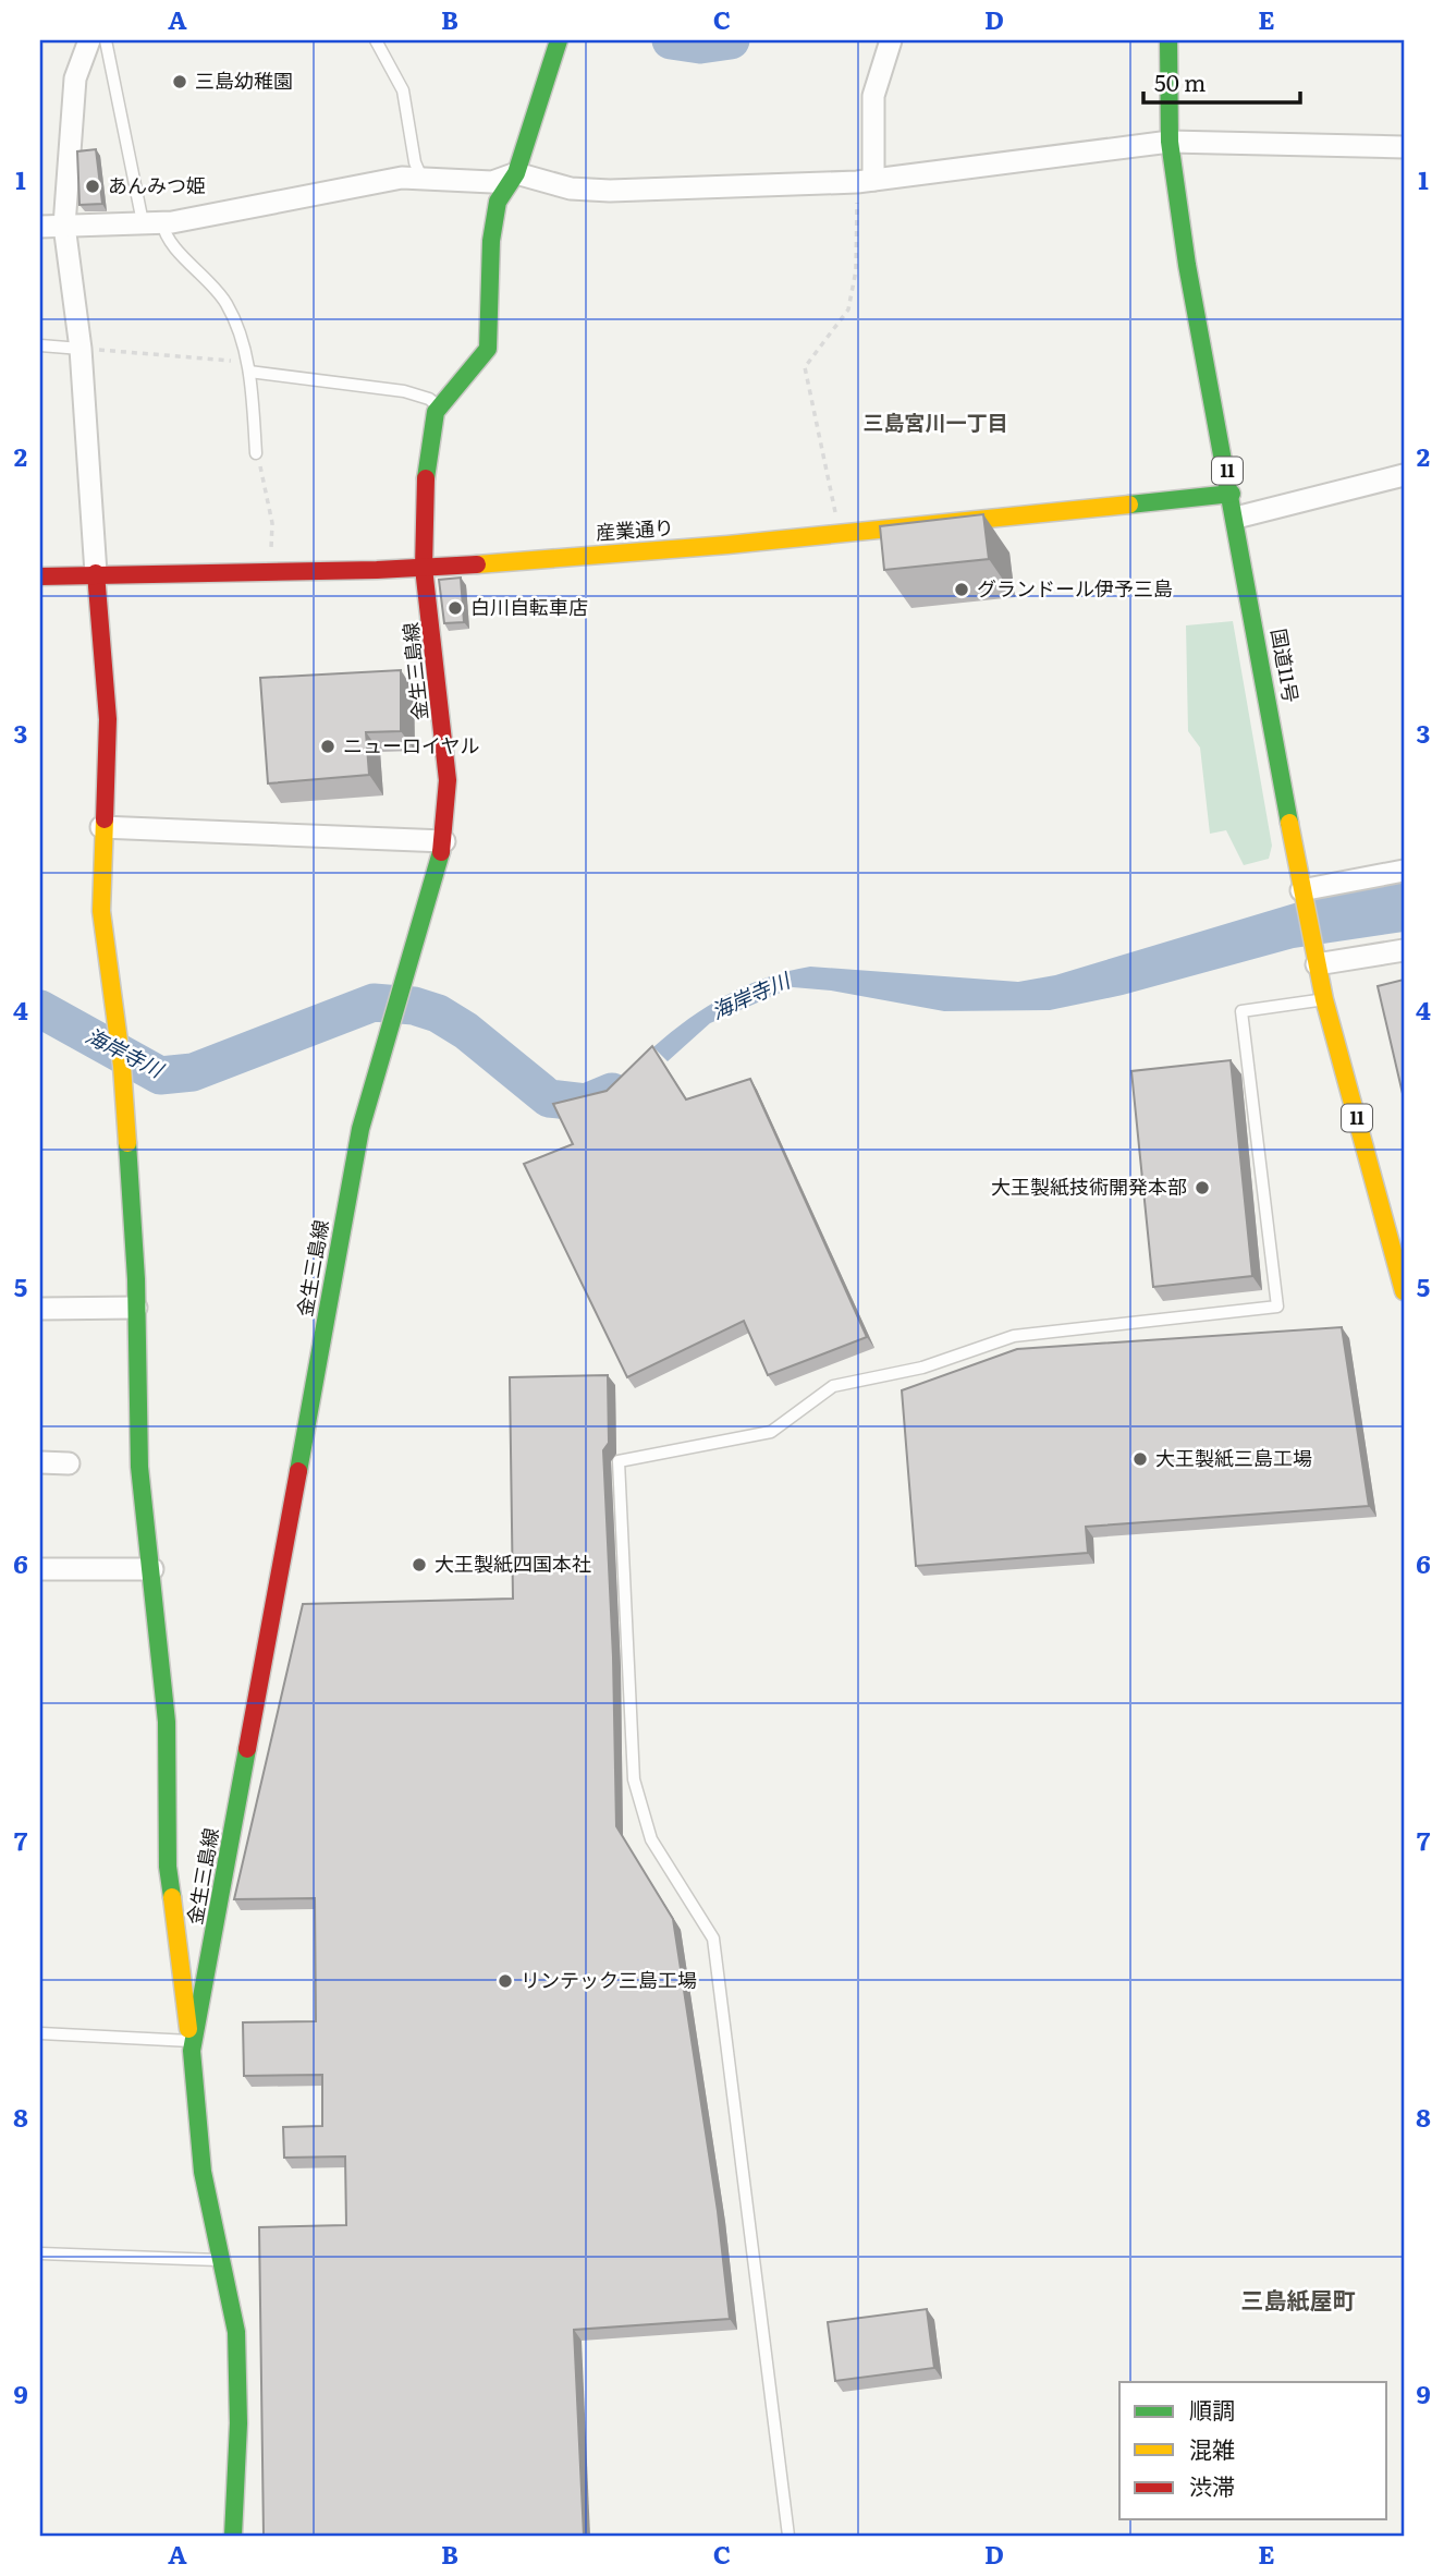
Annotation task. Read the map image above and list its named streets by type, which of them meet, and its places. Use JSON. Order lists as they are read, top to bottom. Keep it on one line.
{"streets":{"main road":["11","産業通り","国道11号","金生三島線"]},"crossings":[["産業通り","国道11号"],["産業通り","金生三島線"]],"districts":["三島宮川一丁目","三島紙屋町"],"water":["海岸寺川"],"places":["三島幼稚園","あんみつ姫","グランドール伊予三島","白川自転車店","ニューロイヤル","大王製紙技術開発本部","大王製紙三島工場","大王製紙四国本社","リンテック三島工場"],"legend":["順調","混雑","渋滞"],"scale_bar":"50 m","grid":{"columns":["A","B","C","D","E"],"rows":["1","2","3","4","5","6","7","8","9"]}}
